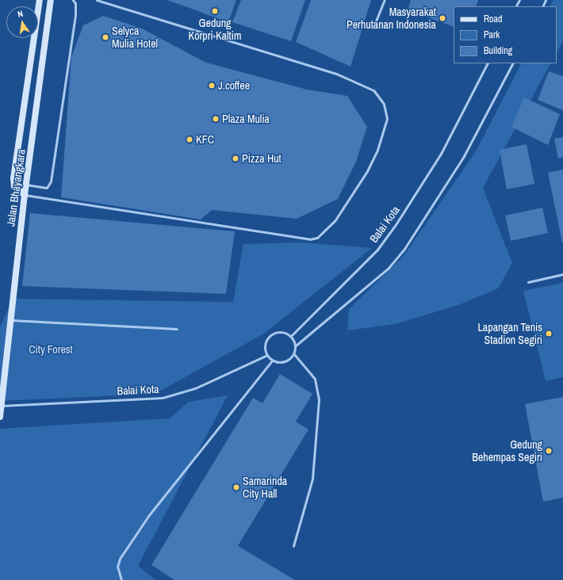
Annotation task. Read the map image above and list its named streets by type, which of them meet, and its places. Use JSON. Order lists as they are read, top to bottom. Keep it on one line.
{"streets":{"street":["Jalan Bhayangkara"],"lane":["Balai Kota"]},"crossings":[["Jalan Bhayangkara","Balai Kota"]],"parks":["City Forest"],"places":["Gedung Korpri Kaltim","Masyarakat Perhutanan Indonesia","Selyca Mulia Hotel","J.coffee","Plaza Mulia","KFC","Pizza Hut","Lapangan Tenis Stadion Segiri","Gedung Behempas Segiri","Samarinda City Hall"],"legend":["Road","Park","Building"],"north":"top"}
